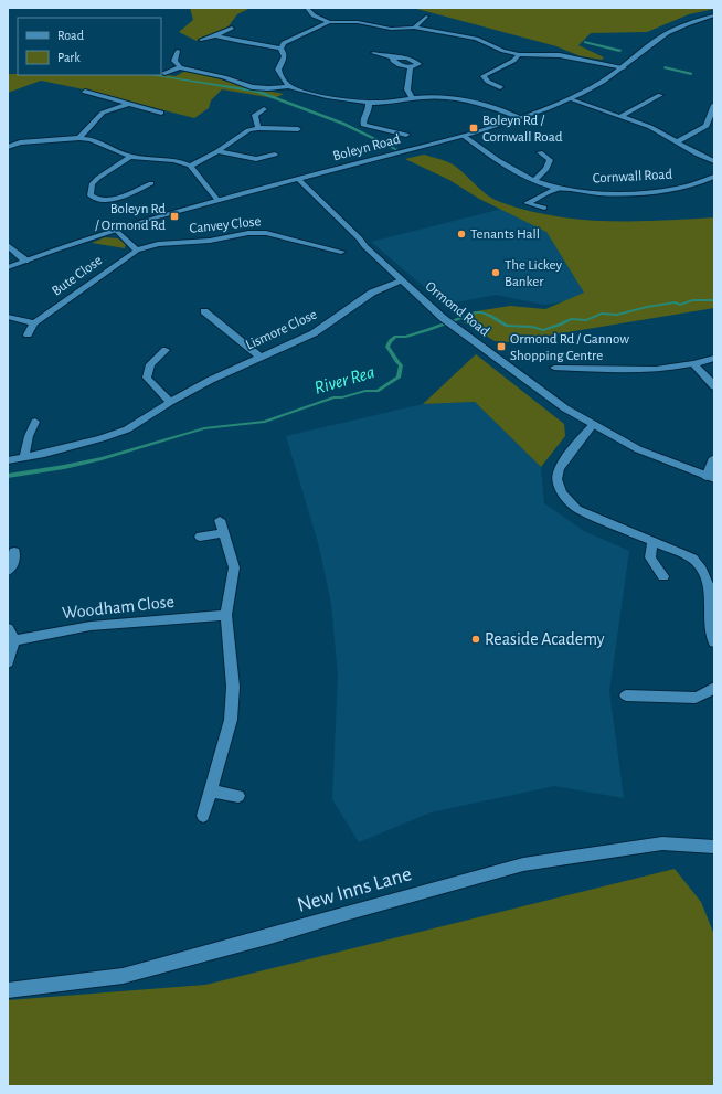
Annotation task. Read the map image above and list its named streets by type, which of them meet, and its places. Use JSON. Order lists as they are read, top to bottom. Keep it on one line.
{"streets":{"street":["Boleyn Road","Cornwall Road","Canvey Close","Bute Close","Ormond Road","Lismore Close","Woodham Close","New Inns Lane"]},"crossings":[["Boleyn Road","Cornwall Road"],["Boleyn Road","Ormond Road"],["Canvey Close","Bute Close"],["Ormond Road","Lismore Close"]],"water":["River Rea"],"places":{"transit":["Boleyn Rd / Cornwall Road","Boleyn Rd / Ormond Rd","Ormond Rd / Gannow Shopping Centre"],"other":["Tenants Hall","The Lickey Banker","Reaside Academy"]},"legend":["Road","Park"]}
